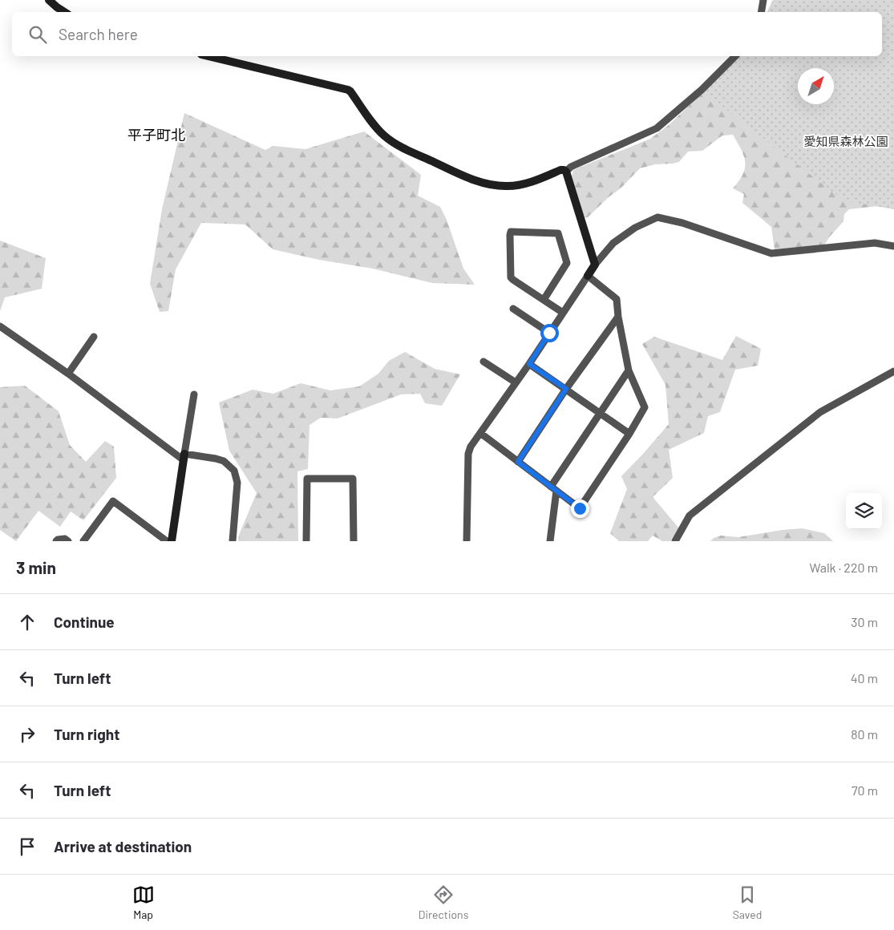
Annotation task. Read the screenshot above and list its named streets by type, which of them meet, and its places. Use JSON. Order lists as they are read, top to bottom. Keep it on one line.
{"districts":["平子町北"],"parks":["愛知県森林公園"],"north":"top right","page":{"search":"Search here","heading":["3 min","Walk · 220 m"],"list":[["Continue","30 m"],["Turn left","40 m"],["Turn right","80 m"],["Turn left","70 m"],"Arrive at destination"],"nav":["Map","Directions","Saved"]}}
